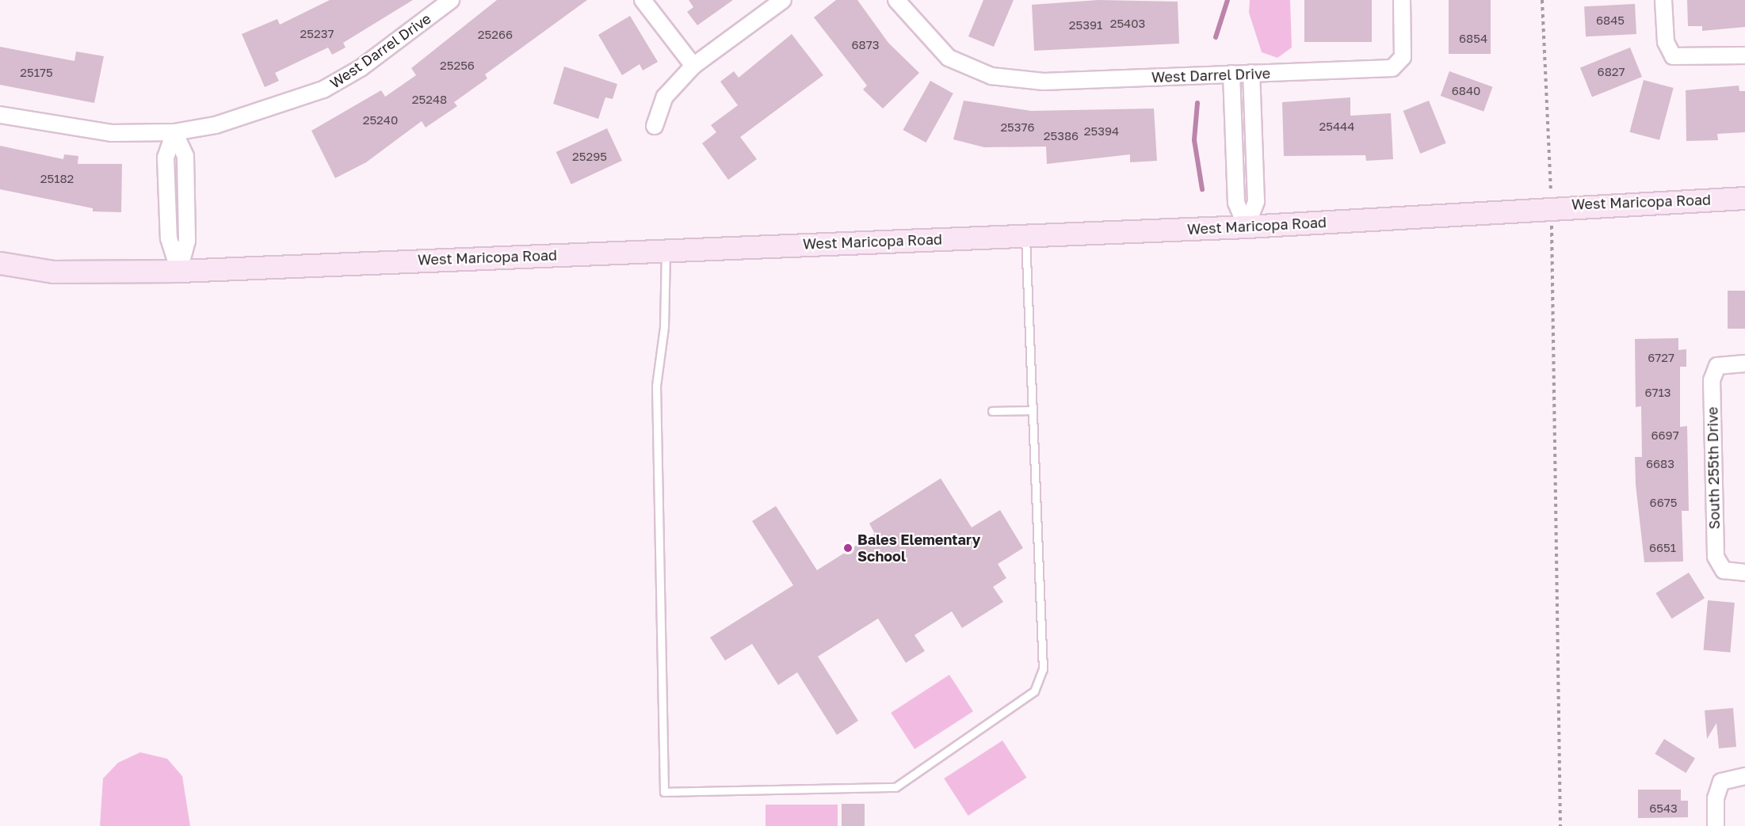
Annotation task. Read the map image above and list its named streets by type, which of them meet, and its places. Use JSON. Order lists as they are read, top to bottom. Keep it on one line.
{"streets":{"street":["West Darrel Drive","West Maricopa Road","South 255th Drive"]},"places":["Bales Elementary School"],"house_numbers":["6845","25403","25391","25237","25266","6854","6873","25256","6827","25175","6840","25248","25240","25444","25376","25394","25386","25295","25182","6727","6713","6697","6683","6675","6651","6543"]}
